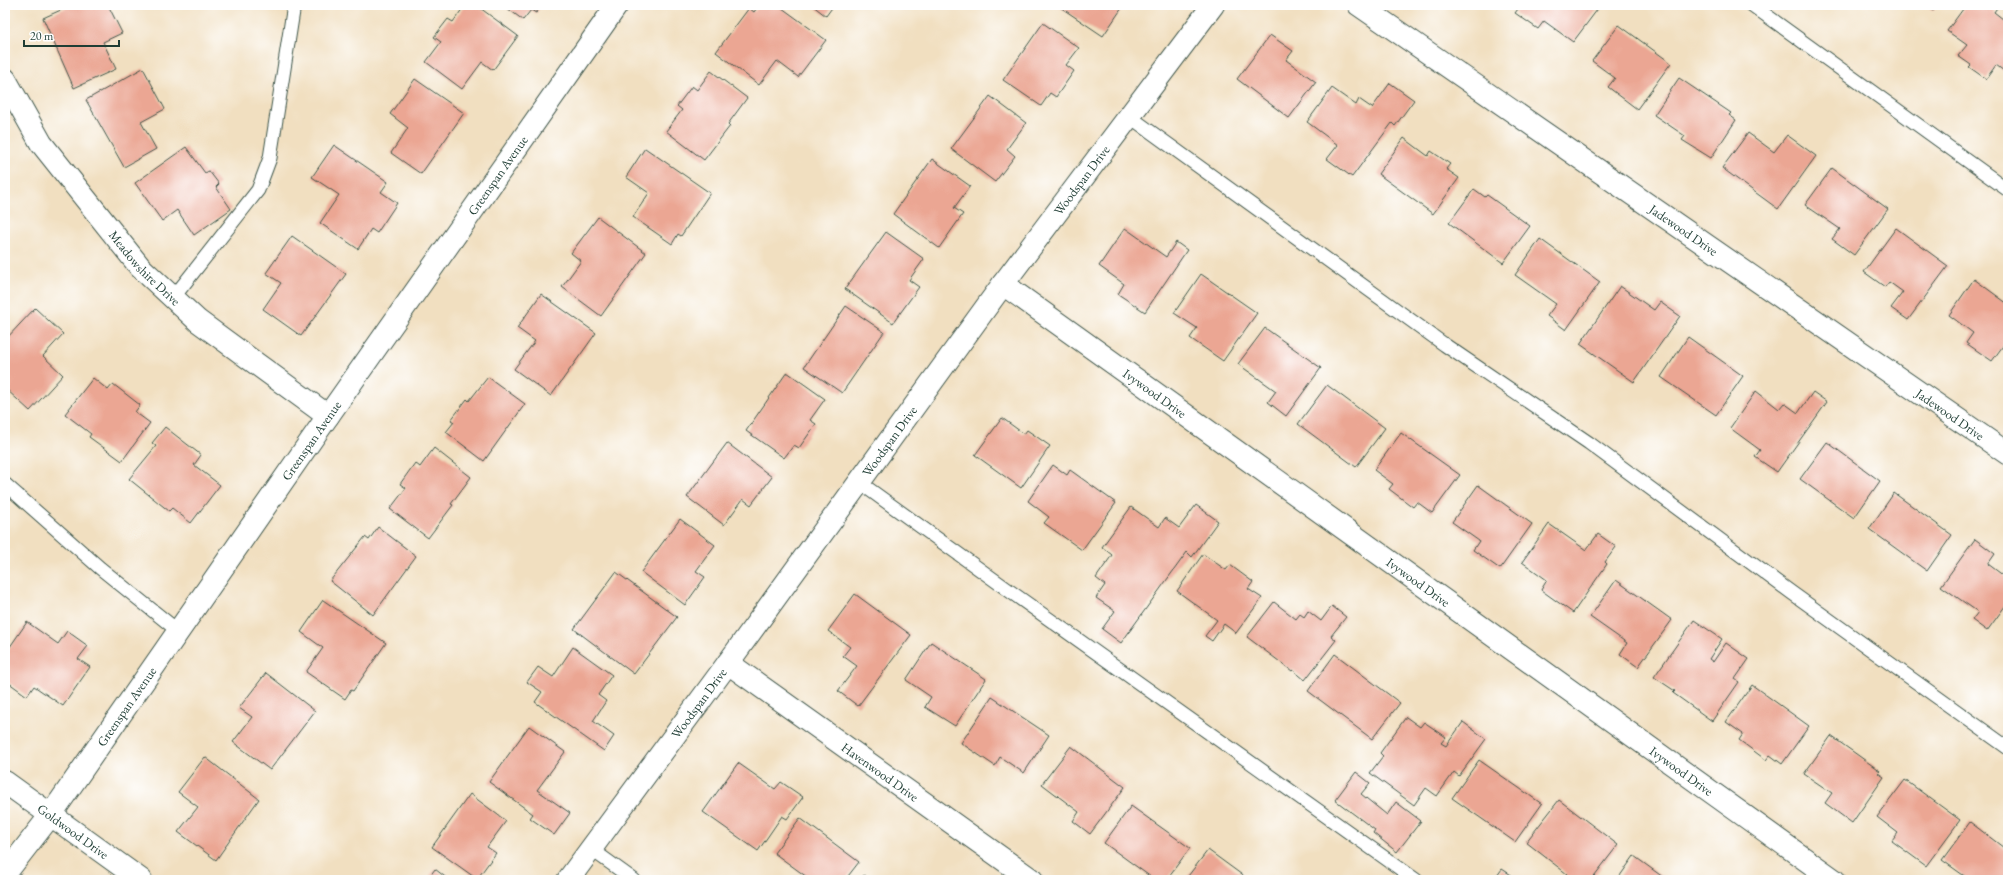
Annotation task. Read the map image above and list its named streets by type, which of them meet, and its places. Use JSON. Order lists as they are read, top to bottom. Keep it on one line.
{"streets":{"street":["Greenspan Avenue","Woodspan Drive","Jadewood Drive","Meadowshire Drive","Ivywood Drive","Havenwood Drive","Goldwood Drive"]},"crossings":[["Greenspan Avenue","Meadowshire Drive"],["Greenspan Avenue","Goldwood Drive"],["Woodspan Drive","Ivywood Drive"],["Woodspan Drive","Havenwood Drive"]],"scale_bar":"20 m"}
